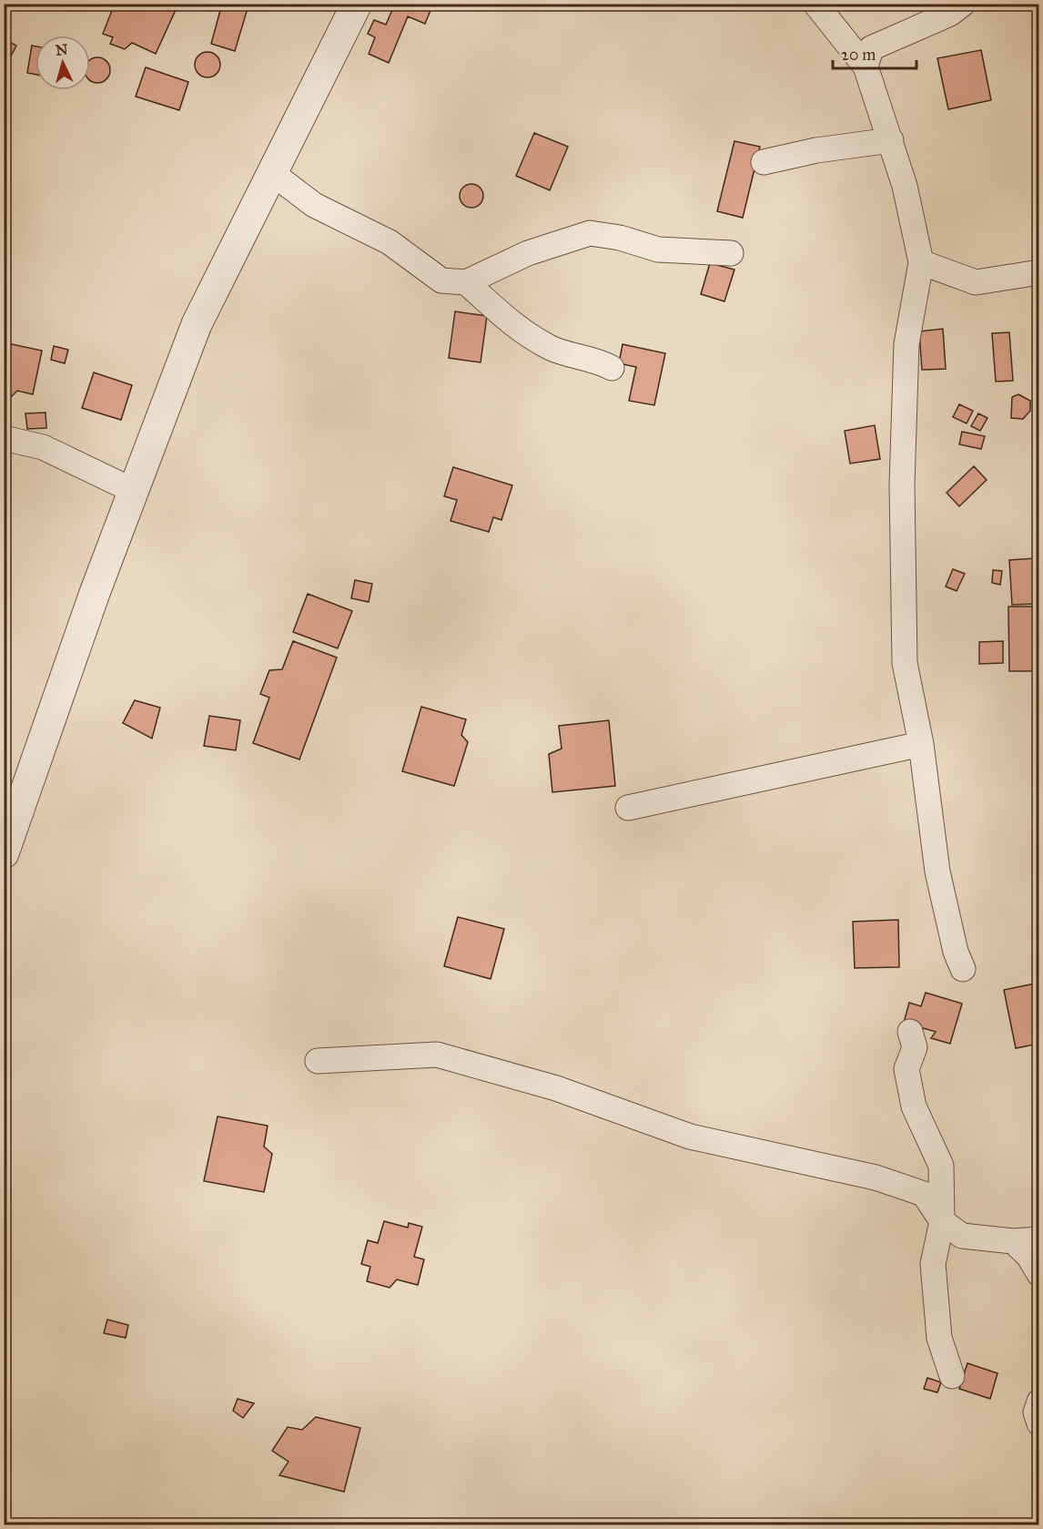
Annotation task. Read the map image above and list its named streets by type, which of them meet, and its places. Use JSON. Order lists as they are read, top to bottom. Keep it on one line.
{"scale_bar":"20 m","north":"top"}
